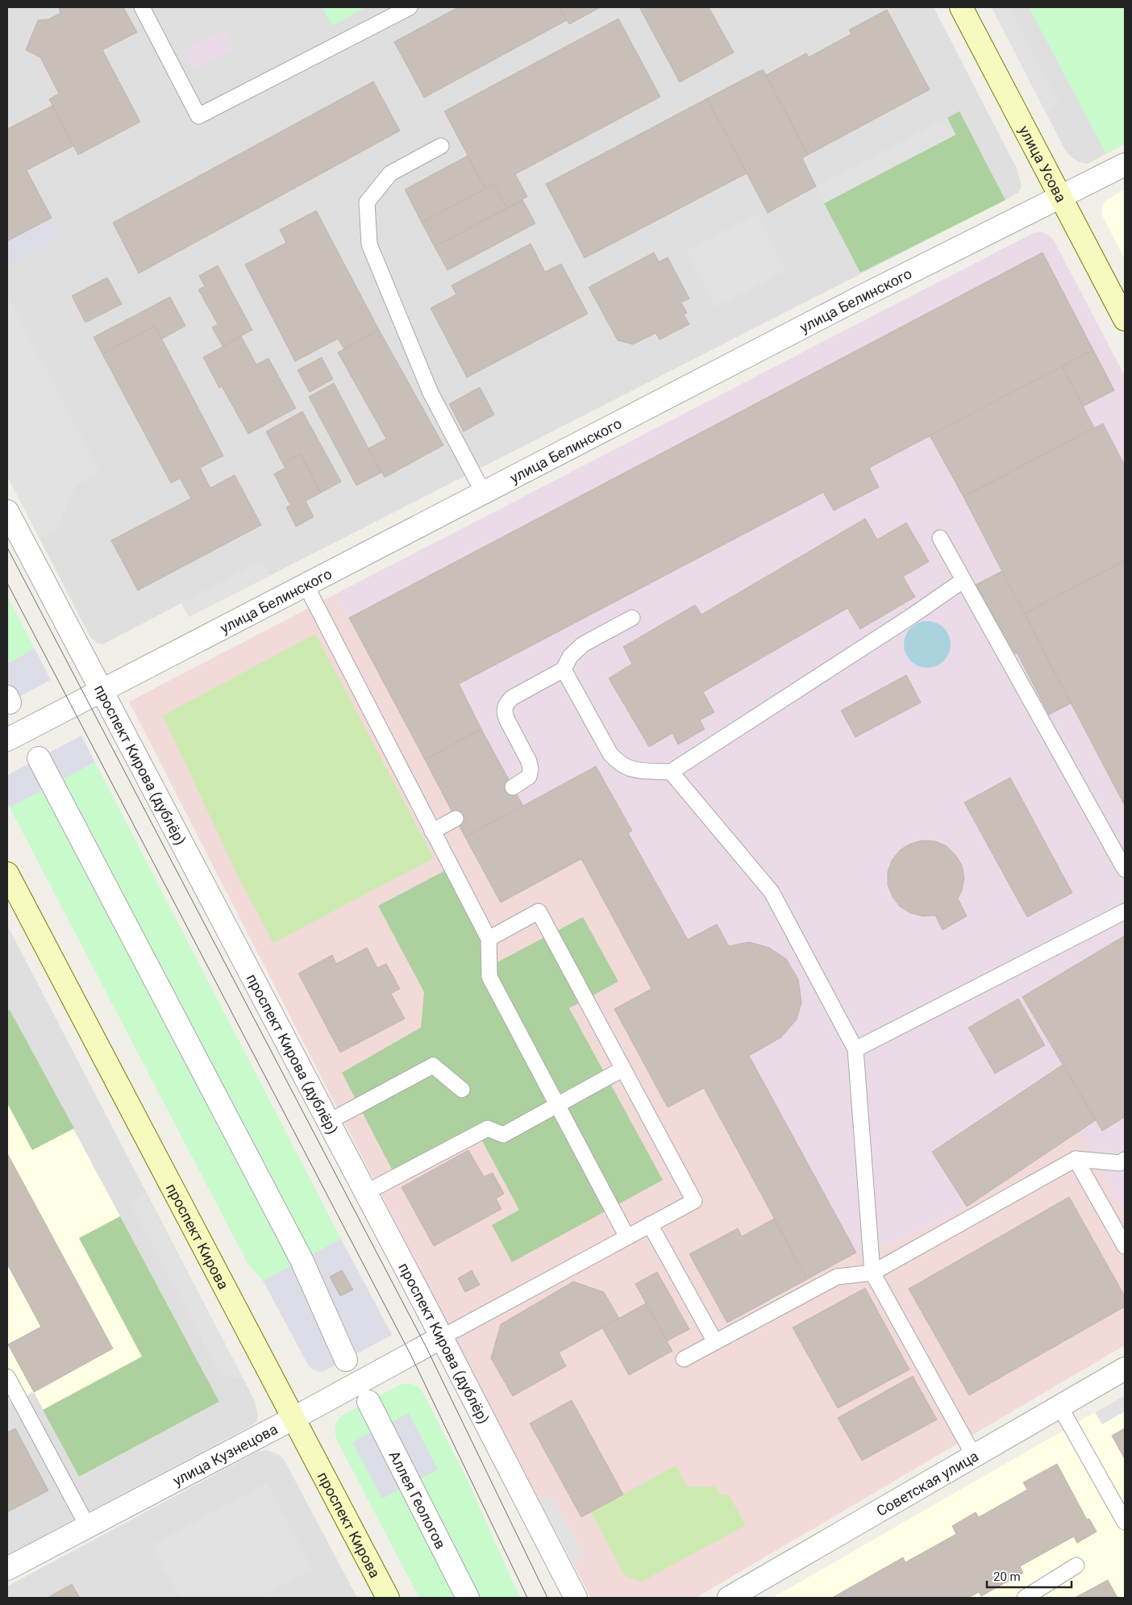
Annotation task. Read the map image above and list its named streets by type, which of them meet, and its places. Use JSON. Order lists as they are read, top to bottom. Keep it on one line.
{"streets":{"main road":["улица Усова","проспект Кирова"],"street":["улица Белинского","проспект Кирова (дублёр)","улица Кузнецова","Советская улица","Аллея Геологов"]},"crossings":[["улица Усова","улица Белинского"],["улица Белинского","проспект Кирова (дублёр)"],["проспект Кирова (дублёр)","улица Кузнецова"],["проспект Кирова","улица Кузнецова"]],"scale_bar":"20 m"}
